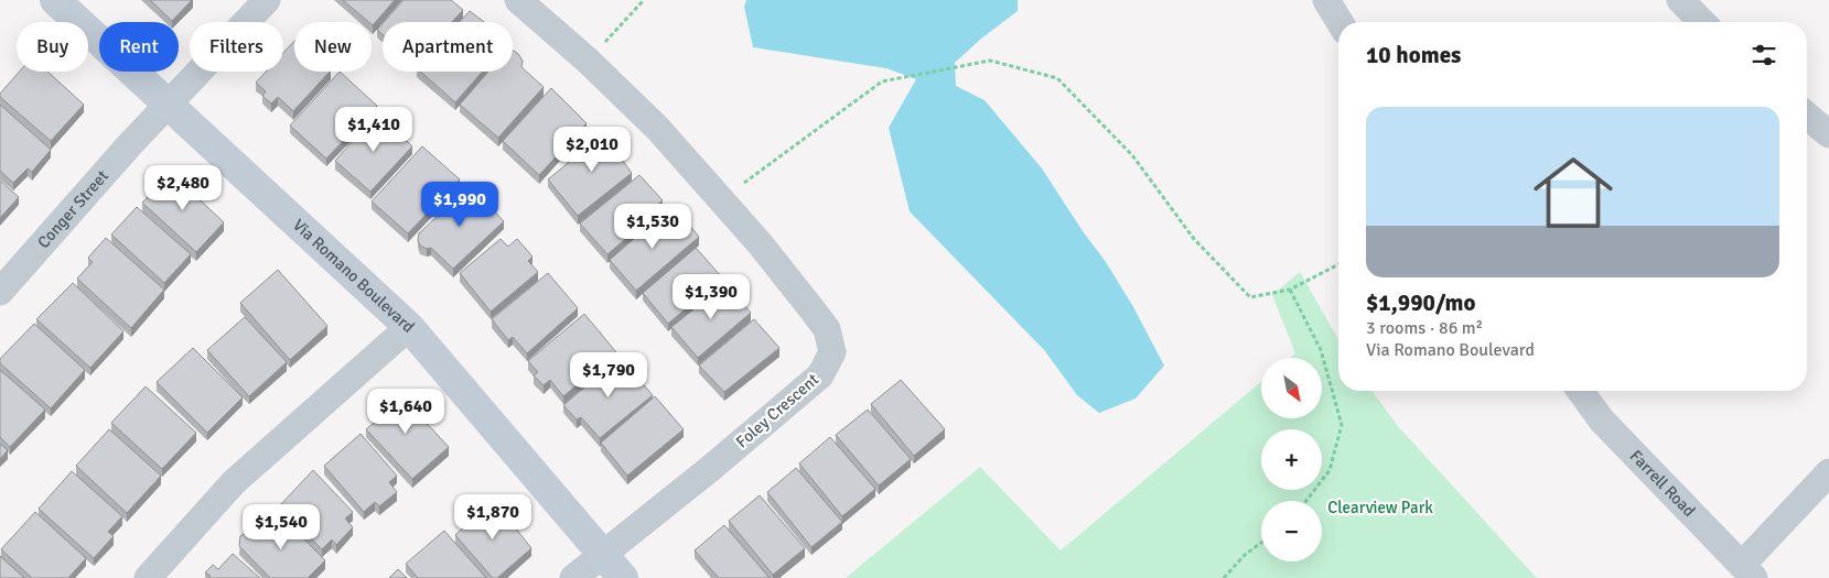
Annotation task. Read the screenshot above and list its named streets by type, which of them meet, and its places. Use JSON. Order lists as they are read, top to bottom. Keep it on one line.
{"streets":{"street":["Conger Street","Via Romano Boulevard","Foley Crescent","Farrell Road"]},"crossings":[["Conger Street","Via Romano Boulevard"],["Via Romano Boulevard","Foley Crescent"]],"parks":["Clearview Park"],"north":"bottom right","page":{"chip":["Buy","Rent","Filters","New","Apartment"],"heading":"10 homes","list":[{"name":"$1,990/mo","note":"3 rooms · 86 m² · Via Romano Boulevard"}],"price":["$1,410","$2,010","$2,480","$1,990","$1,530","$1,390","$1,790","$1,640","$1,870","$1,540"],"map_buttons":["+","−"]}}
